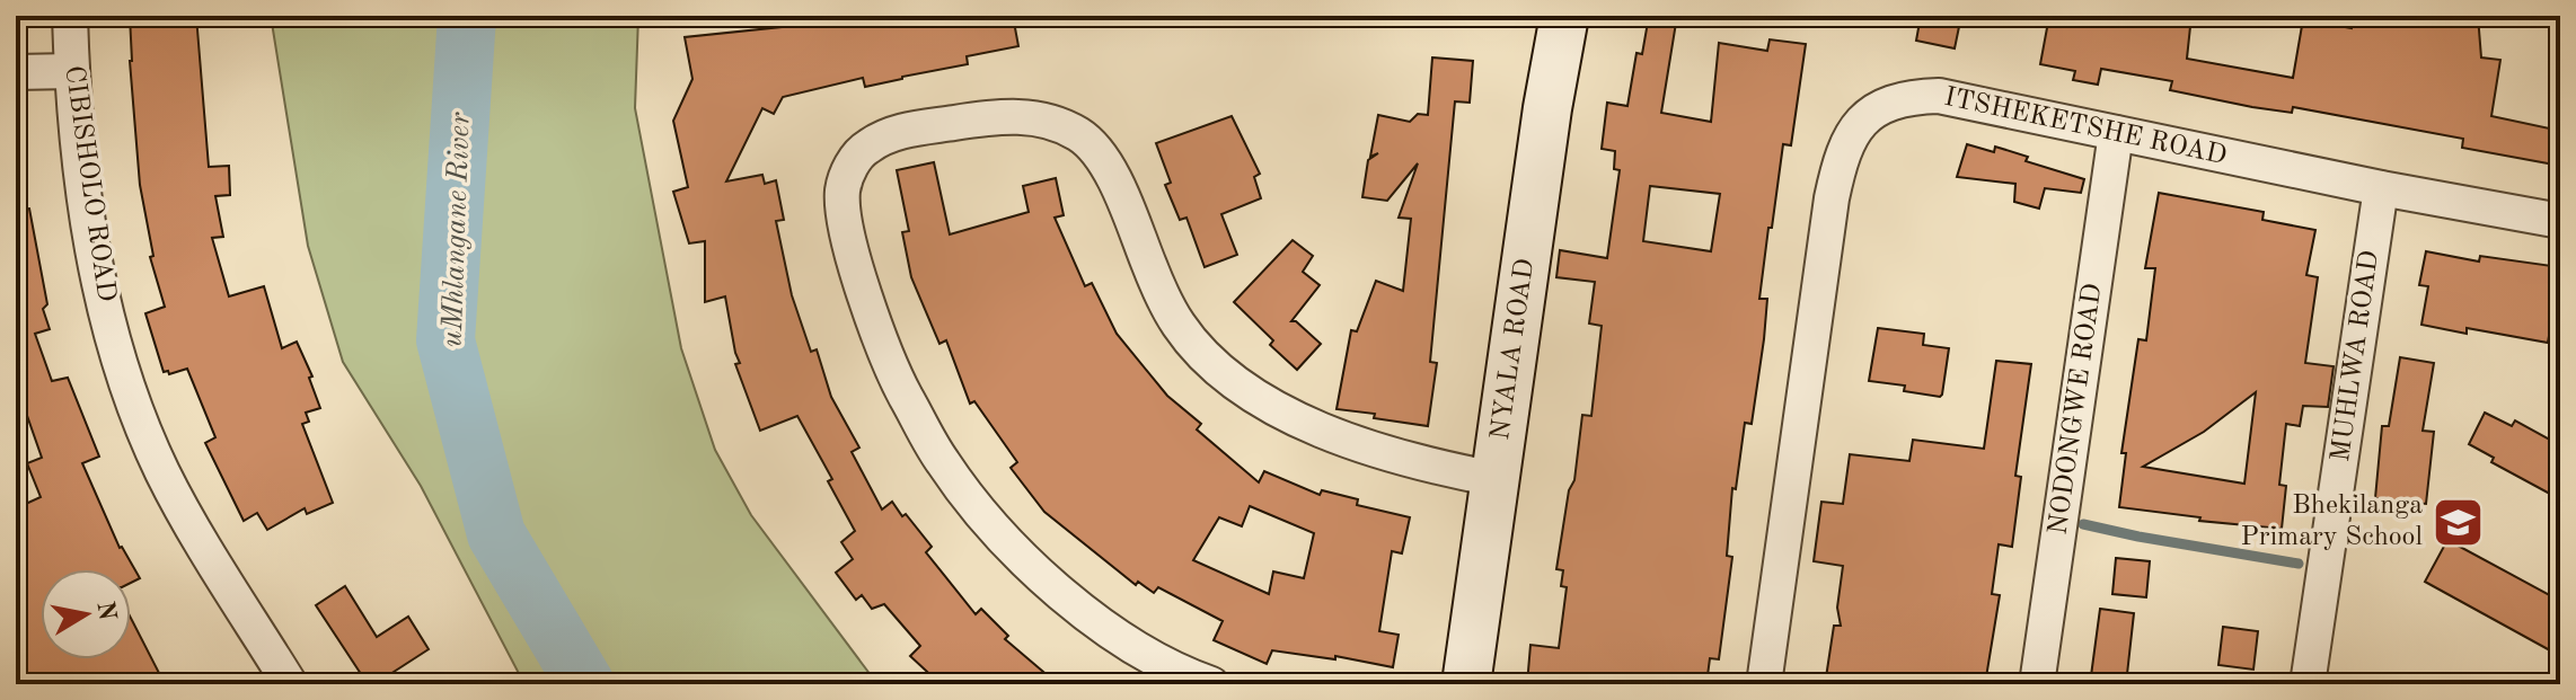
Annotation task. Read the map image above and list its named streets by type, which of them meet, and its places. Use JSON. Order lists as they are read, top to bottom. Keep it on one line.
{"streets":{"street":["ITSHEKETSHE ROAD","CIBISHOLO ROAD","NYALA ROAD","MUHLWA ROAD","NODONGWE ROAD"]},"crossings":[["ITSHEKETSHE ROAD","MUHLWA ROAD"],["ITSHEKETSHE ROAD","NODONGWE ROAD"]],"water":["uMhlangane River"],"places":{"school or university":["Bhekilanga Primary School"]},"north":"right"}
